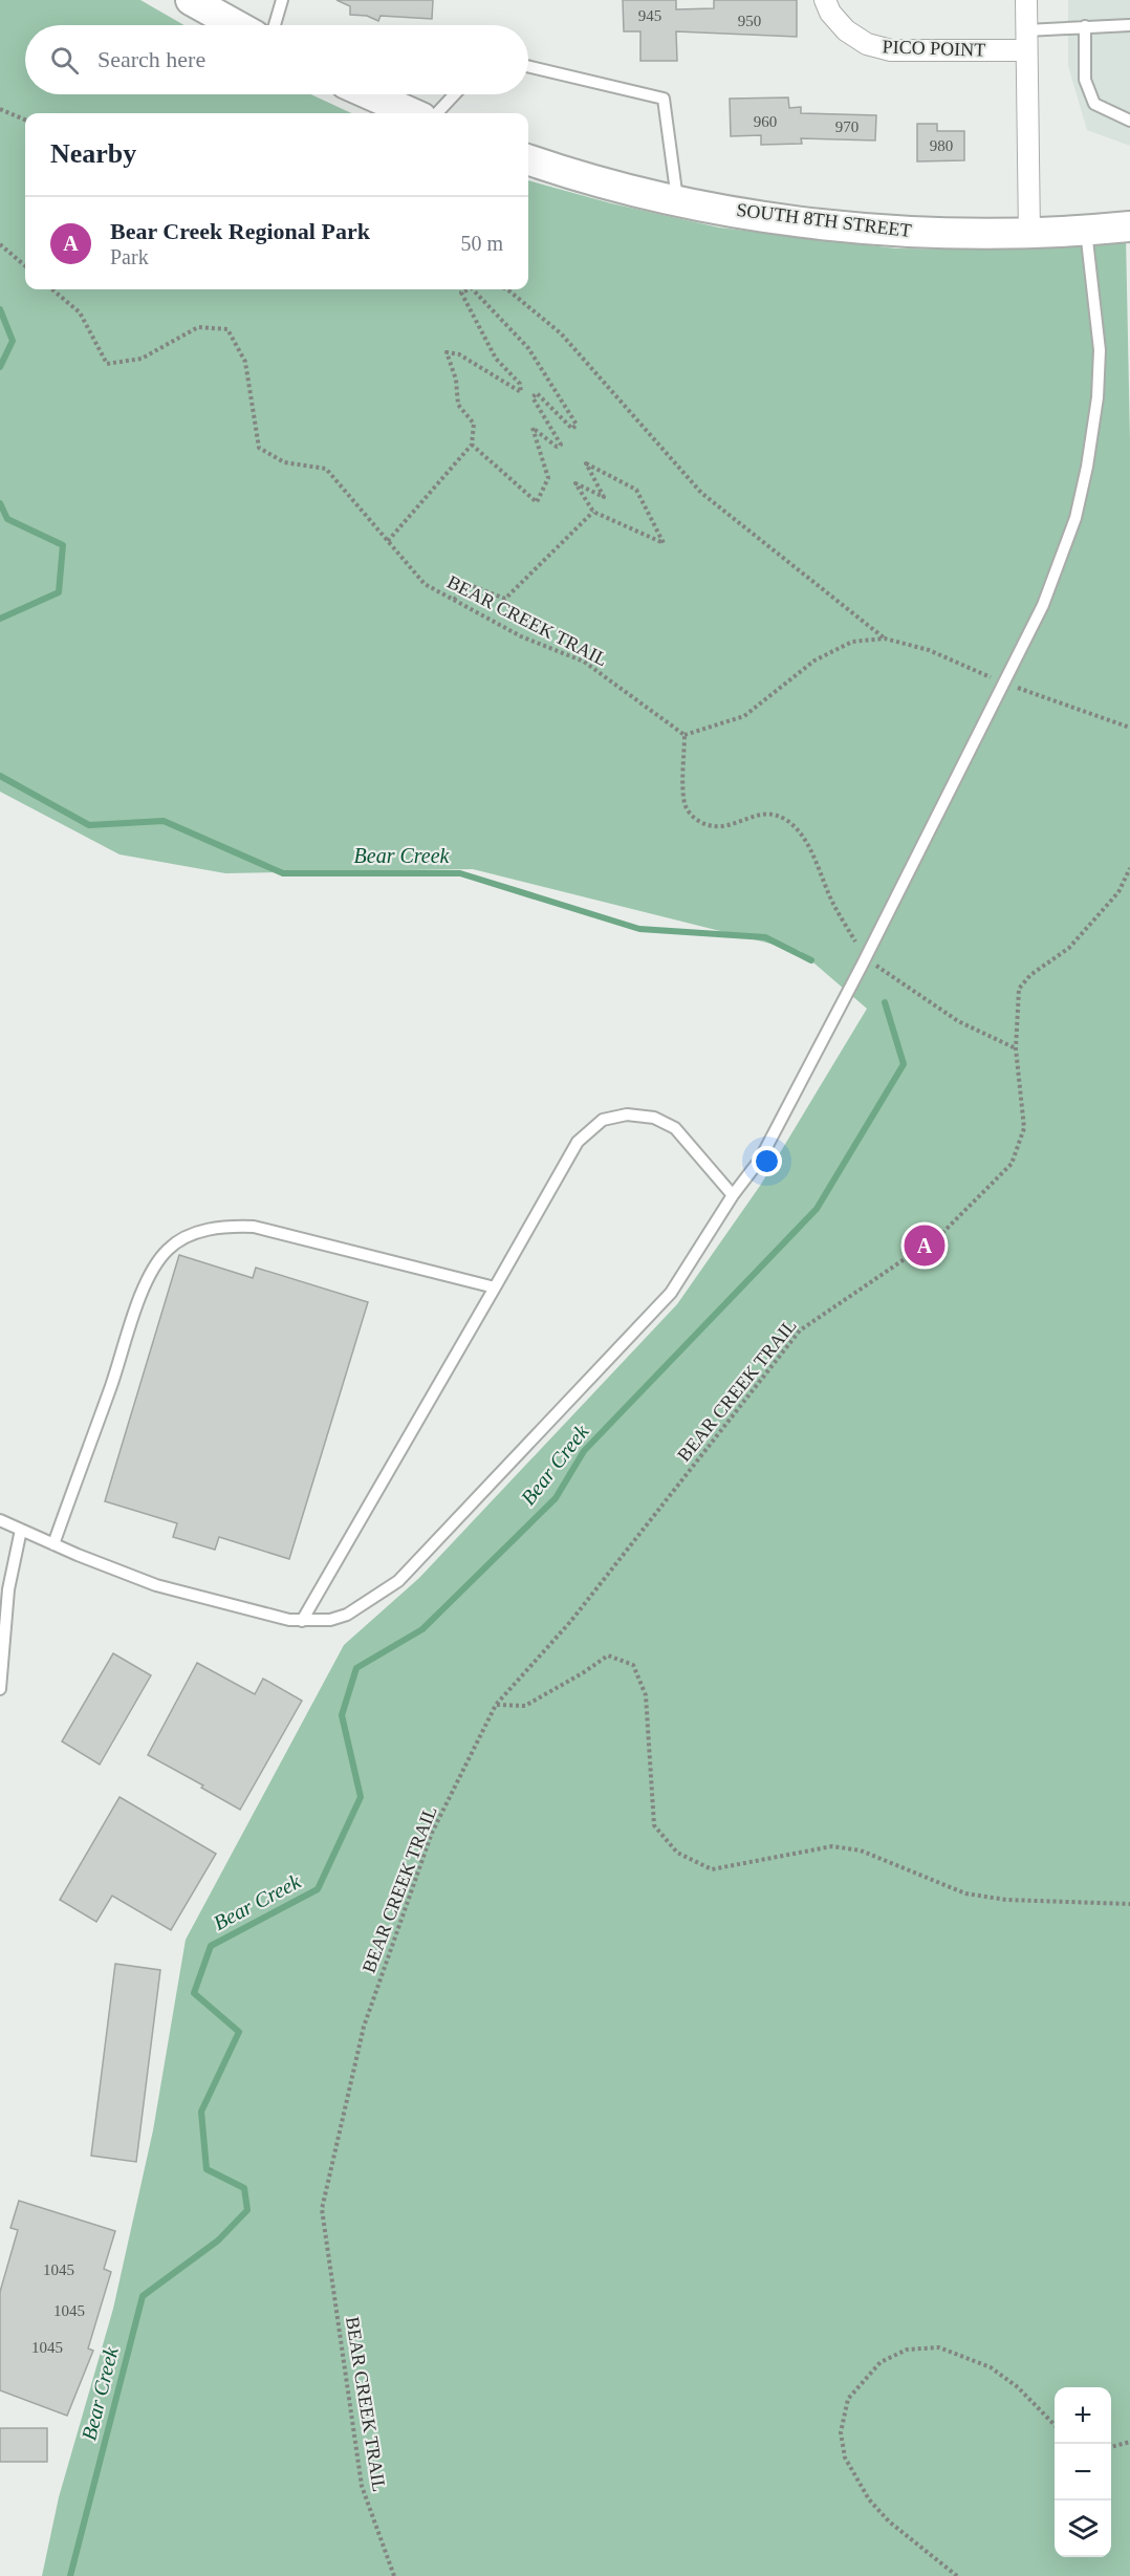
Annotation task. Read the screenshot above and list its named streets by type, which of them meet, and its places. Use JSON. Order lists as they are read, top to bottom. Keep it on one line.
{"streets":{"main road":["SOUTH 8TH STREET"],"street":["PICO POINT"],"path":["BEAR CREEK TRAIL"]},"water":["Bear Creek"],"house_numbers":["945","950","960","970","980","1045","1045","1045"],"page":{"search":"Search here","heading":"Nearby","list":[{"mark":"A","name":"Bear Creek Regional Park","note":"Park","value":"50 m"}],"pins":"A","map_buttons":["+","−"]}}
